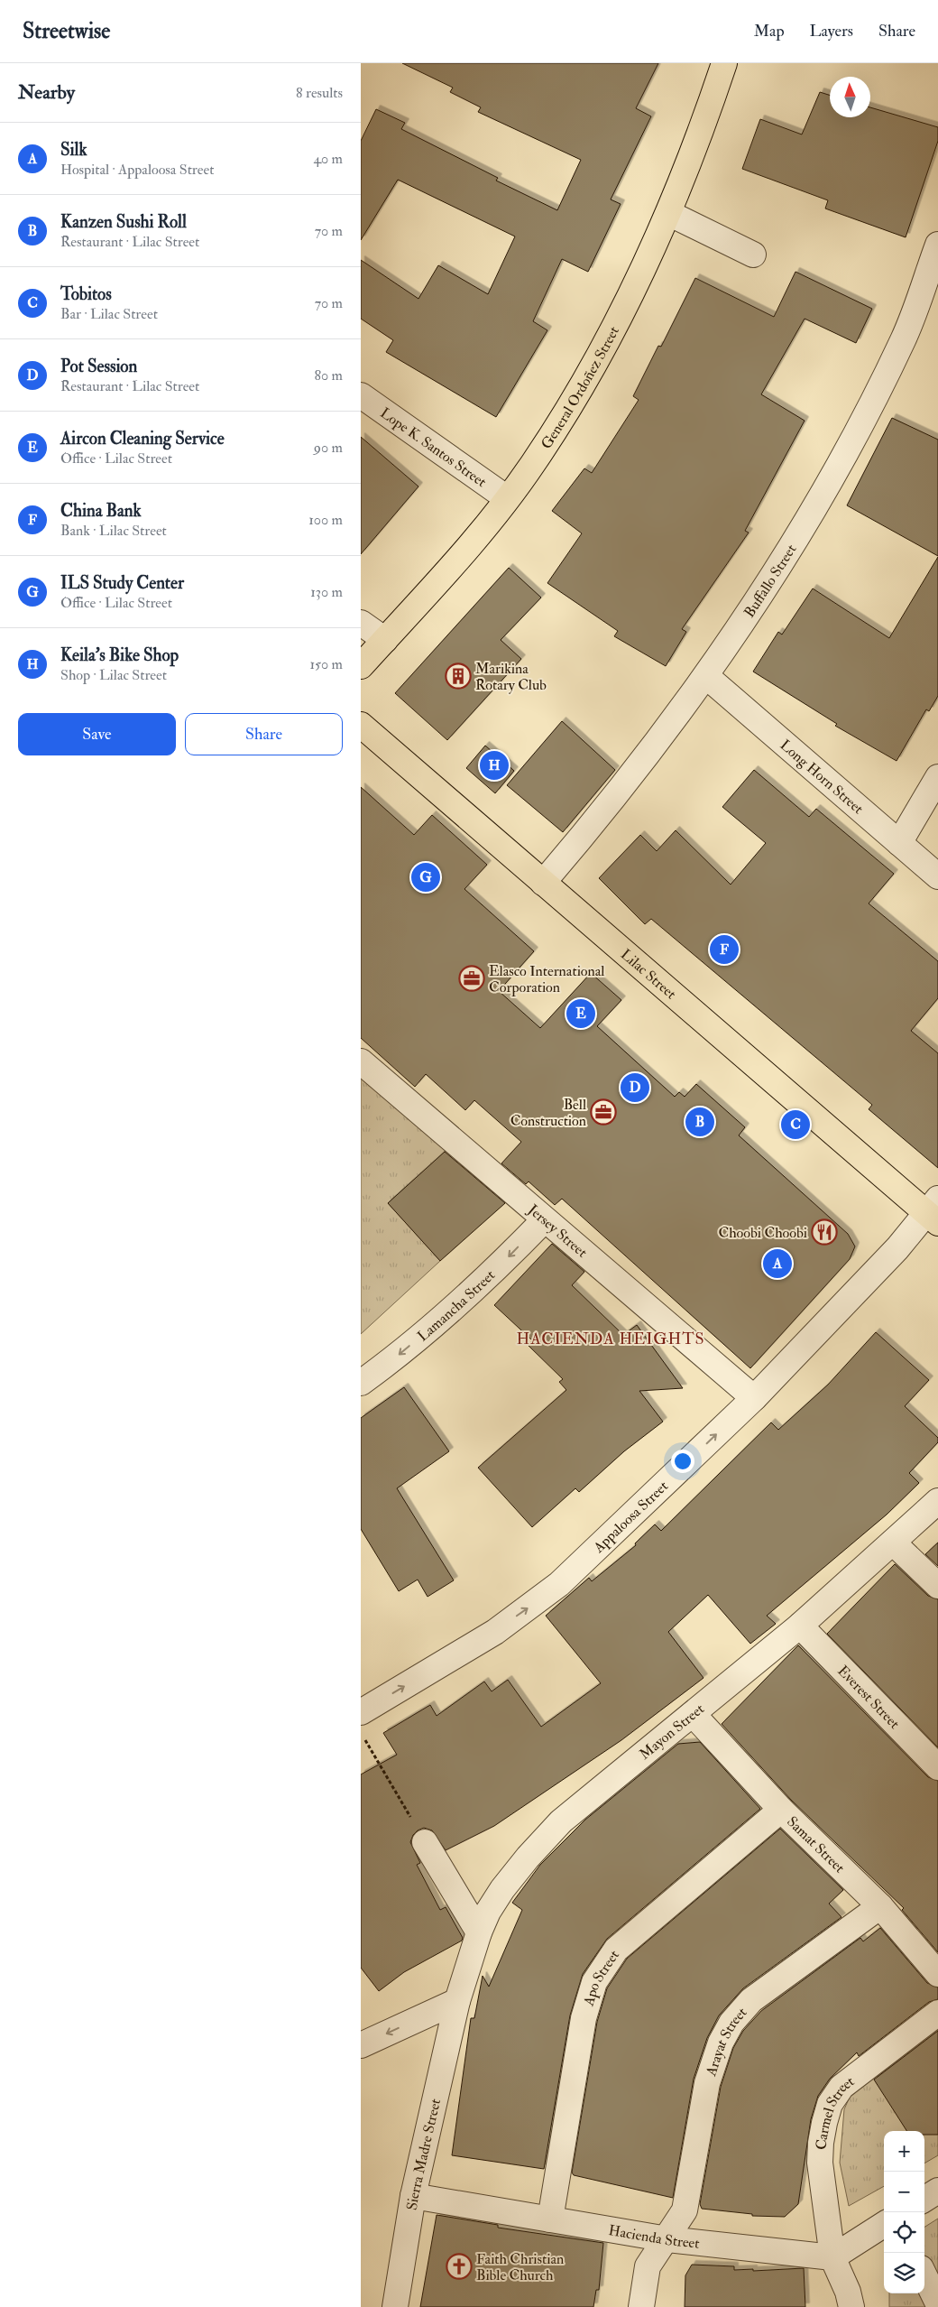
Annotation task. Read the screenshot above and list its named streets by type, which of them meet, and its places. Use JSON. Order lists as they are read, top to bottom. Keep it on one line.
{"streets":{"main road":["General Ordoñez Street","Lilac Street"],"street":["Lope K. Santos Street","Buffallo Street","Long Horn Street","Jersey Street","Lamancha Street","Appaloosa Street","Everest Street","Mayon Street","Samat Street","Apo Street","Arayat Street","Carmel Street","Sierra Madre Street","Hacienda Street"]},"crossings":[["General Ordoñez Street","Lope K. Santos Street"],["Buffallo Street","Long Horn Street"],["Buffallo Street","Lilac Street"],["Lilac Street","Appaloosa Street"],["Jersey Street","Lamancha Street"],["Jersey Street","Appaloosa Street"],["Everest Street","Mayon Street"],["Mayon Street","Samat Street"],["Mayon Street","Sierra Madre Street"],["Samat Street","Apo Street"],["Samat Street","Arayat Street"],["Apo Street","Hacienda Street"],["Arayat Street","Hacienda Street"],["Carmel Street","Hacienda Street"],["Sierra Madre Street","Hacienda Street"]],"one_way":["Lamancha Street","Appaloosa Street"],"districts":["HACIENDA HEIGHTS"],"places":{"building":["Marikina Rotary Club"],"office":["Elasco International Corporation","Bell Construction"],"restaurant":["Choobi Choobi"],"church":["Faith Christian Bible Church"]},"north":"top","page":{"header":"Streetwise","nav":["Map","Layers","Share"],"heading":["Nearby","8 results"],"list":[{"mark":"A","name":"Silk","note":"Hospital · Appaloosa Street","value":"40 m"},{"mark":"B","name":"Kanzen Sushi Roll","note":"Restaurant · Lilac Street","value":"70 m"},{"mark":"C","name":"Tobitos","note":"Bar · Lilac Street","value":"70 m"},{"mark":"D","name":"Pot Session","note":"Restaurant · Lilac Street","value":"80 m"},{"mark":"E","name":"Aircon Cleaning Service","note":"Office · Lilac Street","value":"90 m"},{"mark":"F","name":"China Bank","note":"Bank · Lilac Street","value":"100 m"},{"mark":"G","name":"ILS Study Center","note":"Office · Lilac Street","value":"130 m"},{"mark":"H","name":"Keila's Bike Shop","note":"Shop · Lilac Street","value":"150 m"}],"buttons":["Save","Share"],"pins":["H","G","F","E","D","B","C","A"],"map_buttons":["+","−"]}}
